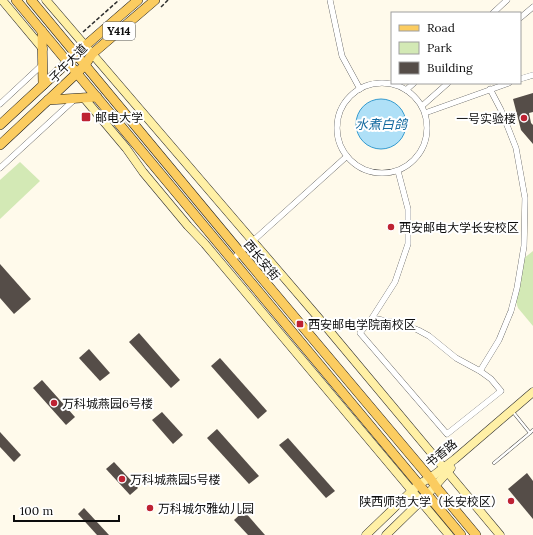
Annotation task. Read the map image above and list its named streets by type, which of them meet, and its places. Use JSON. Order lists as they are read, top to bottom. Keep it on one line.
{"streets":{"main road":["Y414","子午大道","西长安街","书香路"]},"crossings":[["子午大道","西长安街"],["西长安街","书香路"]],"water":["水煮白鸽"],"places":{"transit":["邮电大学","西安邮电学院南校区"],"other":["一号实验楼","西安邮电大学长安校区","万科城燕园6号楼","万科城燕园5号楼","陕西师范大学（长安校区）","万科城尔雅幼儿园"]},"legend":["Road","Park","Building"],"scale_bar":"100 m"}
